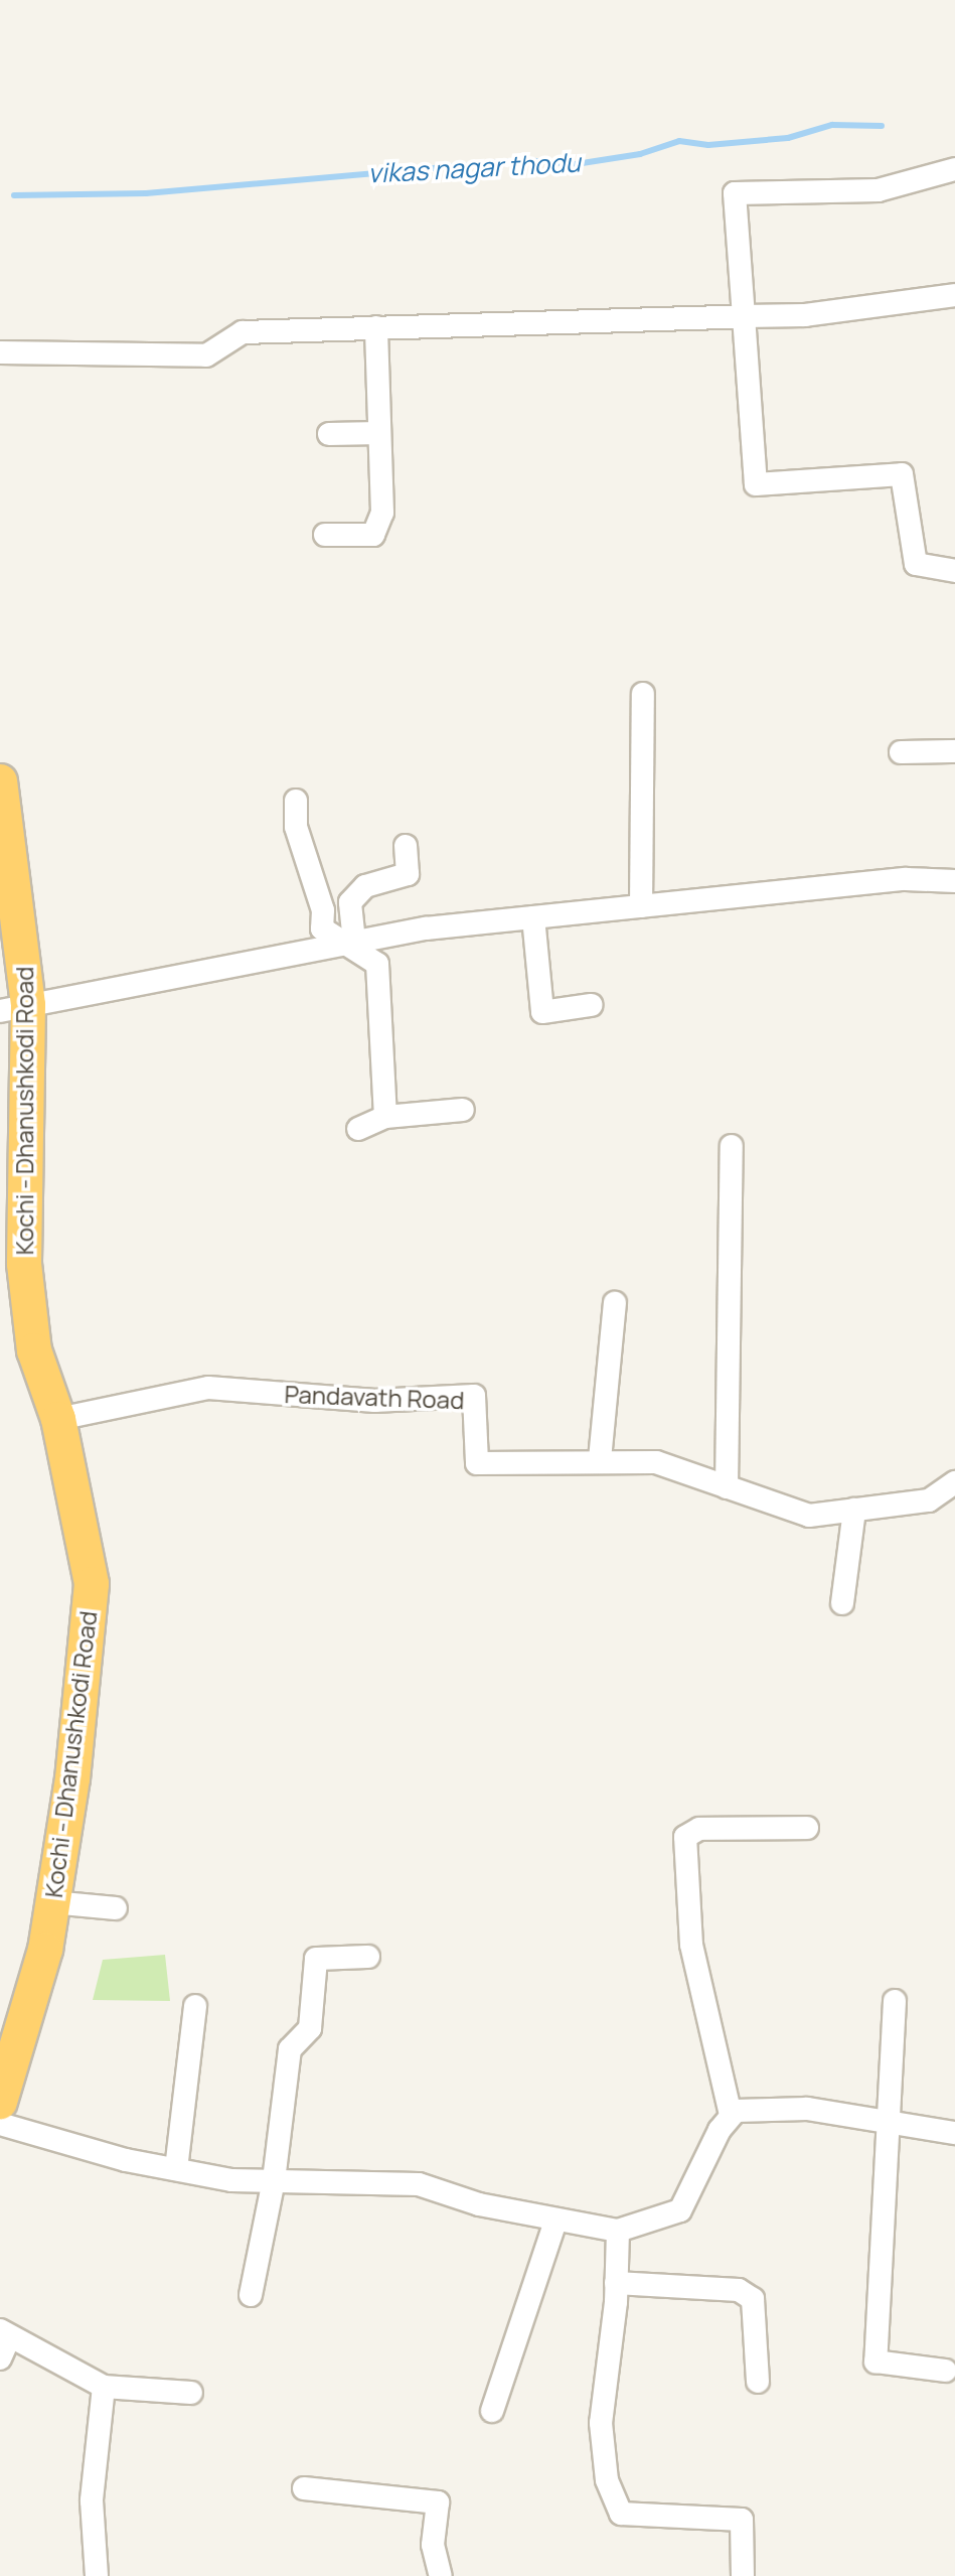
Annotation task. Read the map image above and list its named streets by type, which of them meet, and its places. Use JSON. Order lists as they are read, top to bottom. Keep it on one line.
{"streets":{"highway":["Kochi - Dhanushkodi Road"],"street":["Pandavath Road"]},"crossings":[["Kochi - Dhanushkodi Road","Pandavath Road"]],"water":["vikas nagar thodu"]}
